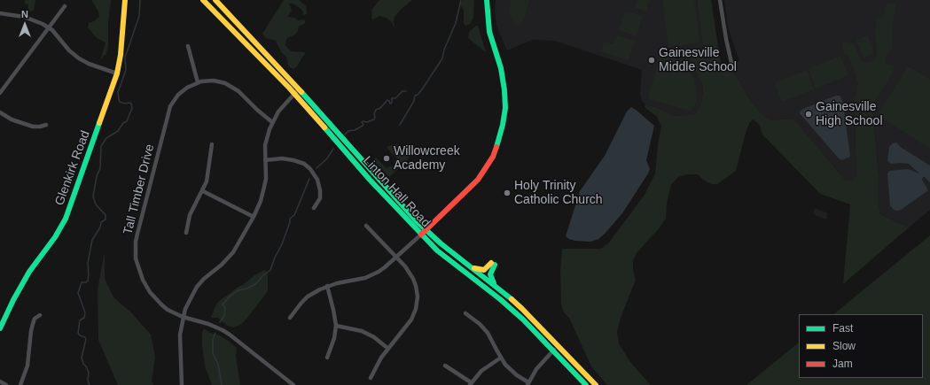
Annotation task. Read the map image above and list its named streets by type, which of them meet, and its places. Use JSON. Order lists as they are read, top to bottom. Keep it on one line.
{"streets":{"main road":["Glenkirk Road","Linton Hall Road"],"street":["Tall Timber Drive"]},"places":["Gainesville Middle School","Gainesville High School","Willowcreek Academy","Holy Trinity Catholic Church"],"legend":["Fast","Slow","Jam"],"north":"top"}
